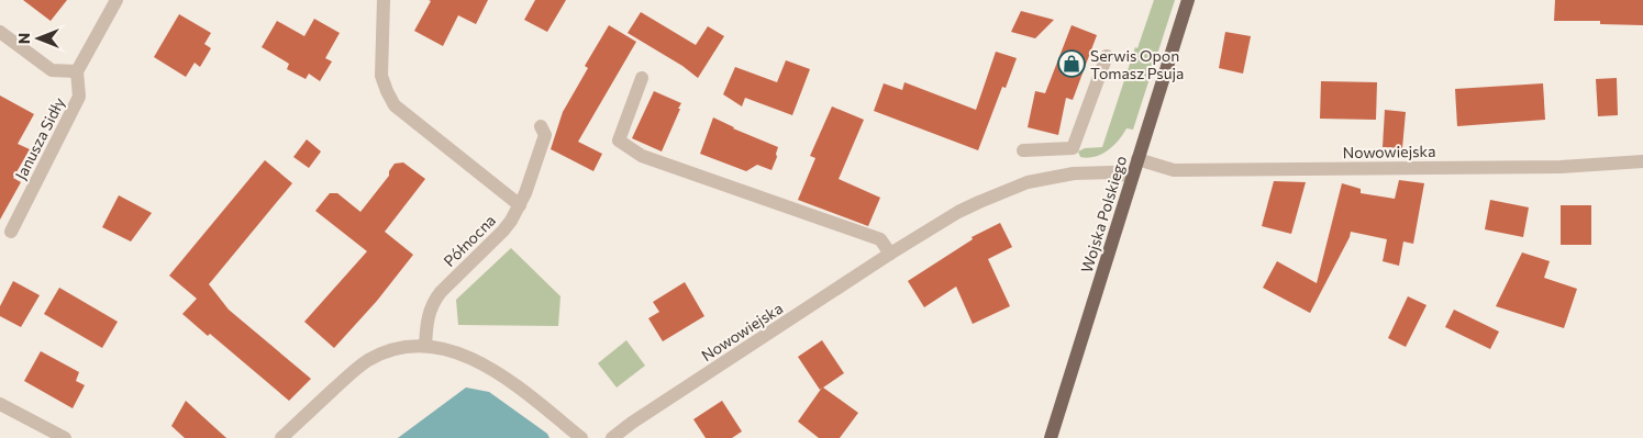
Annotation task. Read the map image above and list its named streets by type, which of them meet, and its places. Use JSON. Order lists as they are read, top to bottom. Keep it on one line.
{"streets":{"main road":["Wojska Polskiego"],"street":["Janusza Sidły","Nowowiejska","Północna"]},"crossings":[["Nowowiejska","Wojska Polskiego"]],"places":{"shop":["Serwis Opon Tomasz Psuja"]},"north":"left"}
